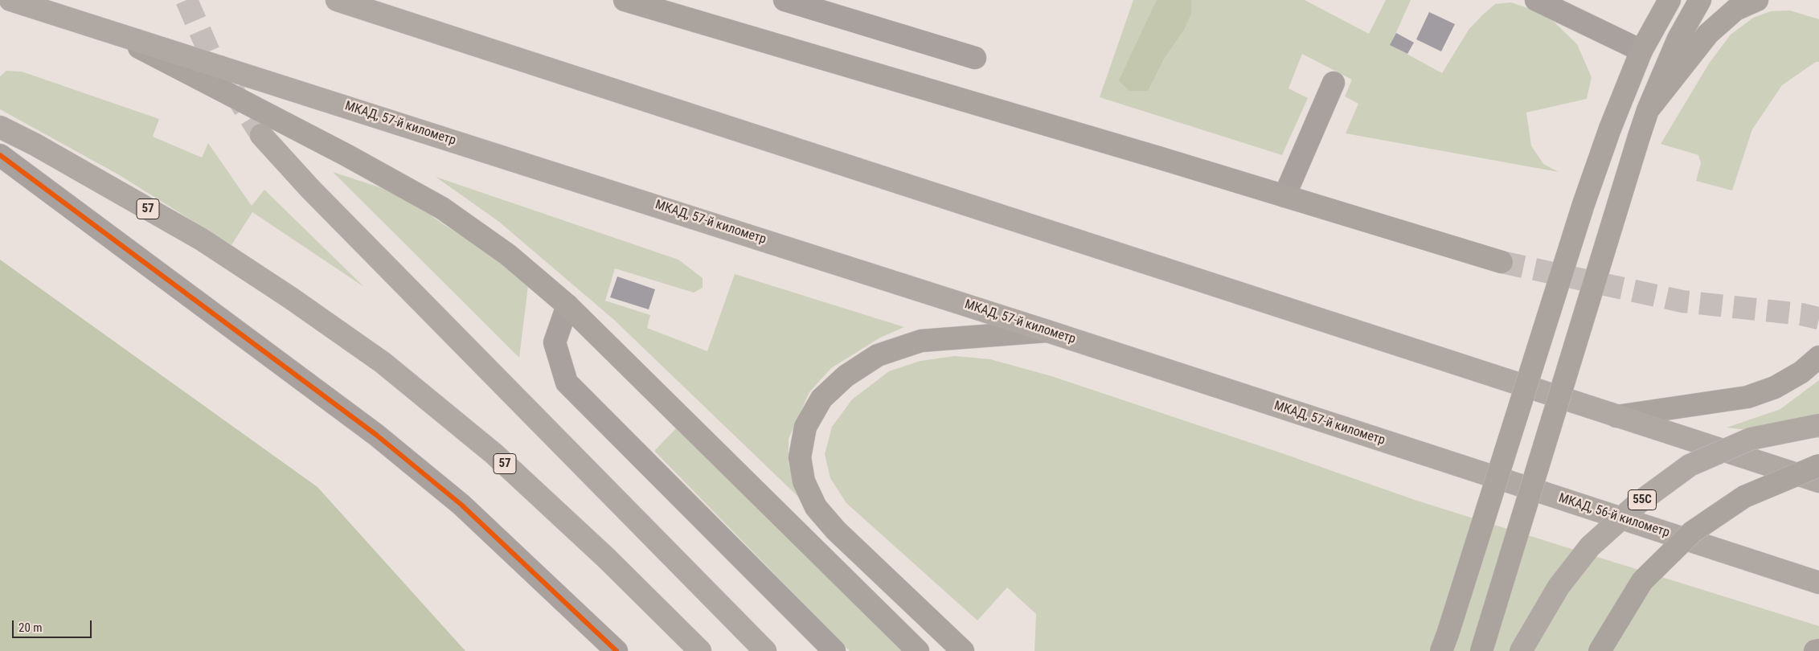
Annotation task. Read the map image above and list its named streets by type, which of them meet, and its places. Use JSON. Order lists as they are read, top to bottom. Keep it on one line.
{"streets":{"highway":["МКАД, 57-й километр","57","55C","МКАД, 56-й километр"]},"crossings":[["МКАД, 57-й километр","МКАД, 56-й километр"]],"scale_bar":"20 m"}
